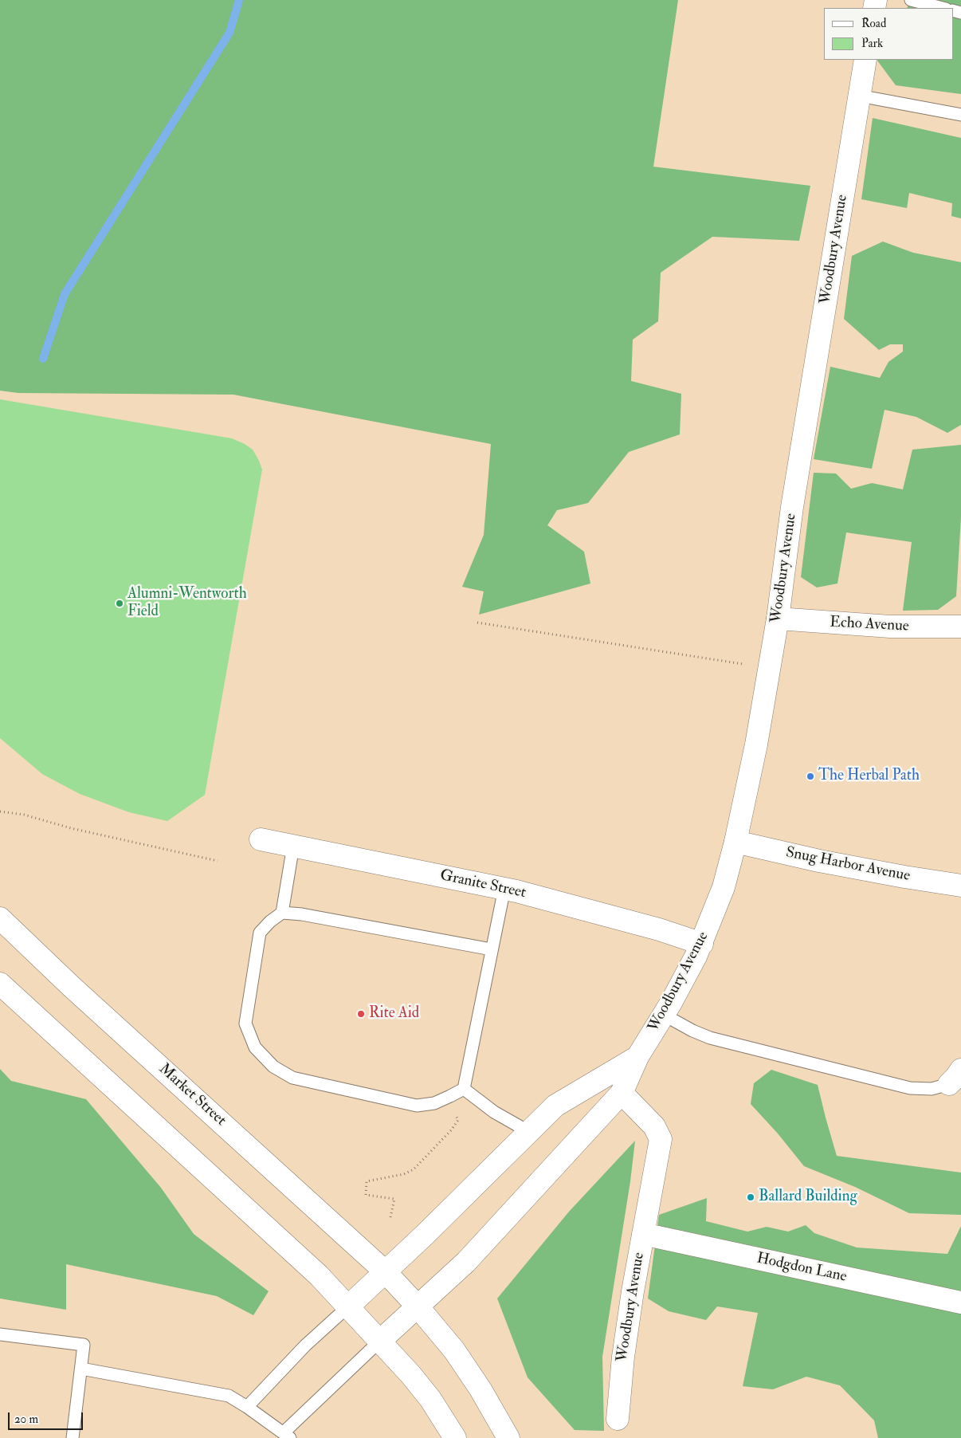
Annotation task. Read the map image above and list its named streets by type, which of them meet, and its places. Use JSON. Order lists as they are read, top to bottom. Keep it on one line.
{"streets":{"street":["Woodbury Avenue","Echo Avenue","Snug Harbor Avenue","Granite Street","Market Street","Hodgdon Lane"]},"crossings":[["Woodbury Avenue","Echo Avenue"],["Woodbury Avenue","Snug Harbor Avenue"],["Woodbury Avenue","Granite Street"],["Woodbury Avenue","Market Street"],["Woodbury Avenue","Hodgdon Lane"]],"places":["Alumni-Wentworth Field","The Herbal Path","Rite Aid","Ballard Building"],"legend":["Road","Park"],"scale_bar":"20 m"}
